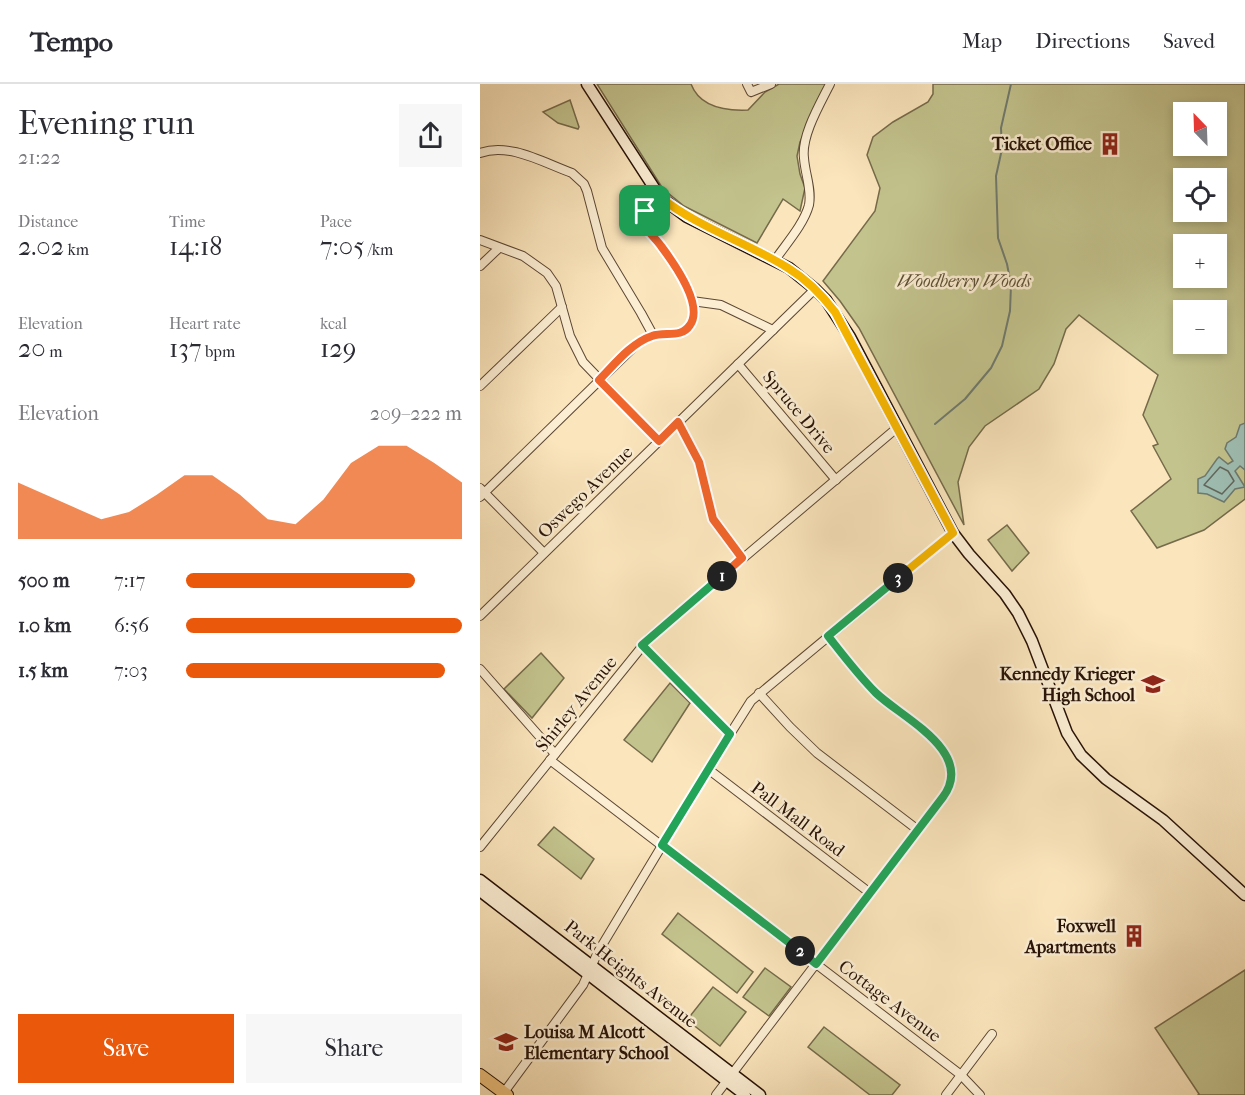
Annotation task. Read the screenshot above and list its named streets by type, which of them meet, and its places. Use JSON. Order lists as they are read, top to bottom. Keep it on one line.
{"streets":{"main road":["Park Heights Avenue"],"street":["Spruce Drive","Oswego Avenue","Shirley Avenue","Pall Mall Road","Cottage Avenue"]},"crossings":[["Spruce Drive","Oswego Avenue"],["Spruce Drive","Shirley Avenue"],["Shirley Avenue","Cottage Avenue"]],"parks":["Woodberry Woods"],"places":{"building":["Ticket Office","Foxwell Apartments"],"school or university":["Kennedy Krieger High School","Louisa M Alcott Elementary School"]},"north":"top left","page":{"header":"Tempo","nav":["Map","Directions","Saved"],"heading":["Evening run","21:22"],"map_buttons":["+","−"],"stats":[["Distance","2.02 km"],["Time","14:18"],["Pace","7:05 /km"],["Elevation","20 m"],["Heart rate","137 bpm"],["kcal","129"]],"chart":["Elevation","209–222 m"],"list":[{"name":"500 m","note":"7:17"},{"name":"1.0 km","note":"6:56"},{"name":"1.5 km","note":"7:03"}],"pins":["1","3","2"],"buttons":["Save","Share"]}}
